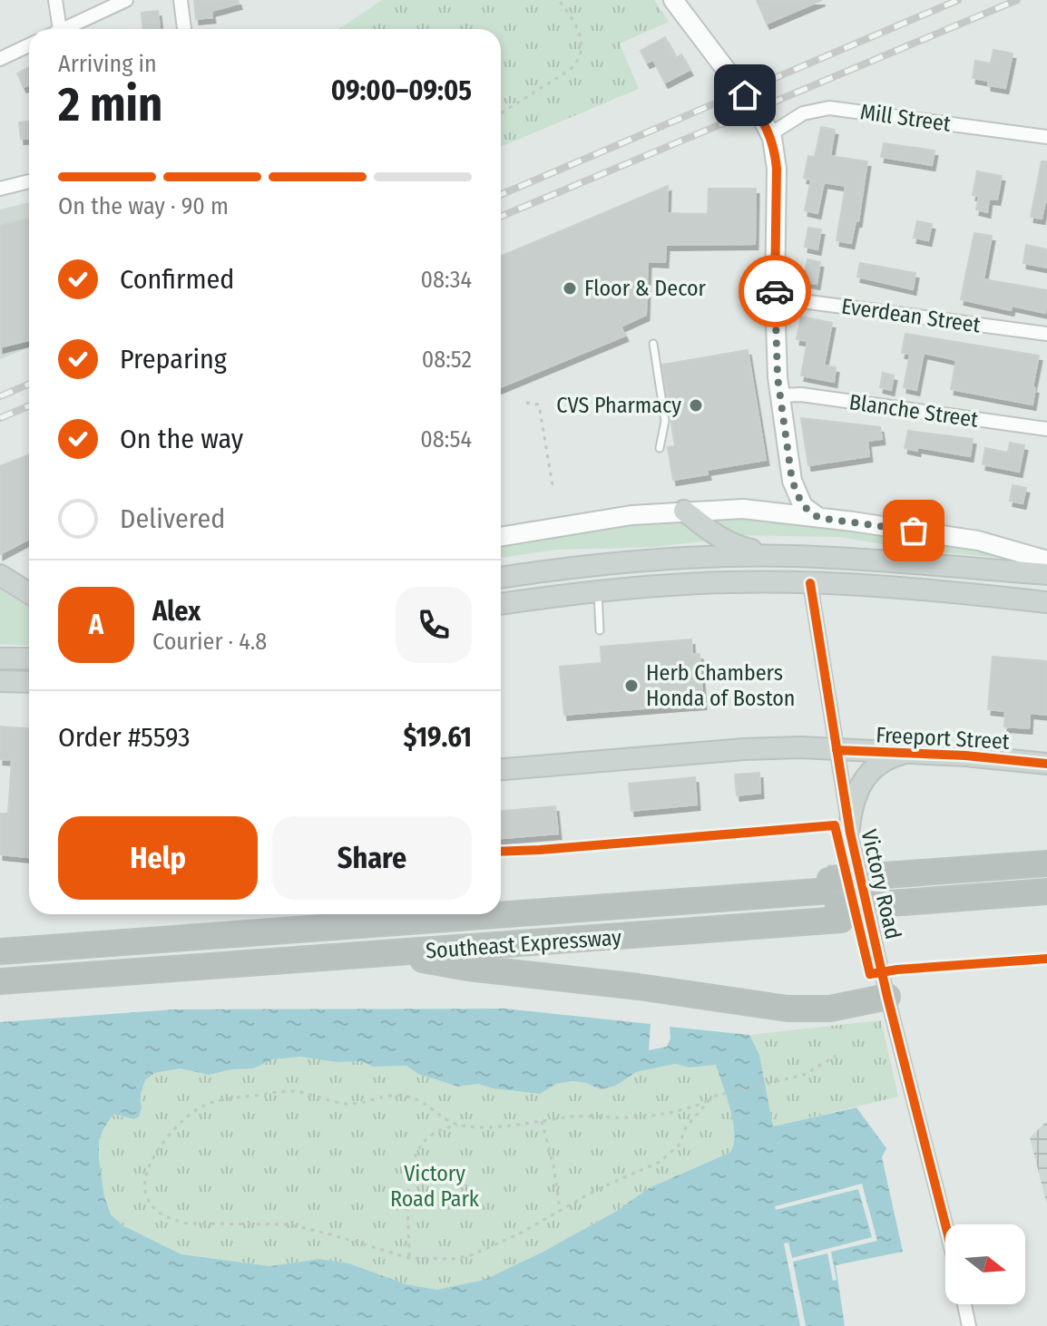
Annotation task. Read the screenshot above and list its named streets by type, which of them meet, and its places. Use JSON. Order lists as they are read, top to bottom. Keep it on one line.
{"streets":{"highway":["Southeast Expressway"],"main road":["Freeport Street"],"street":["Mill Street","Everdean Street","Blanche Street","Victory Road"]},"crossings":[["Freeport Street","Victory Road"]],"parks":["Victory Road Park"],"places":["Floor & Decor","CVS Pharmacy","Herb Chambers Honda of Boston"],"north":"right","page":{"heading":["2 min","Arriving in","09:00–09:05"],"panel":["Alex","Courier · 4.8","Order #5593","$19.61"],"bar":"On the way · 90 m","list":[["Confirmed","08:34"],["Preparing","08:52"],["On the way","08:54"],"Delivered"],"round":"A","buttons":["Help","Share"]}}
